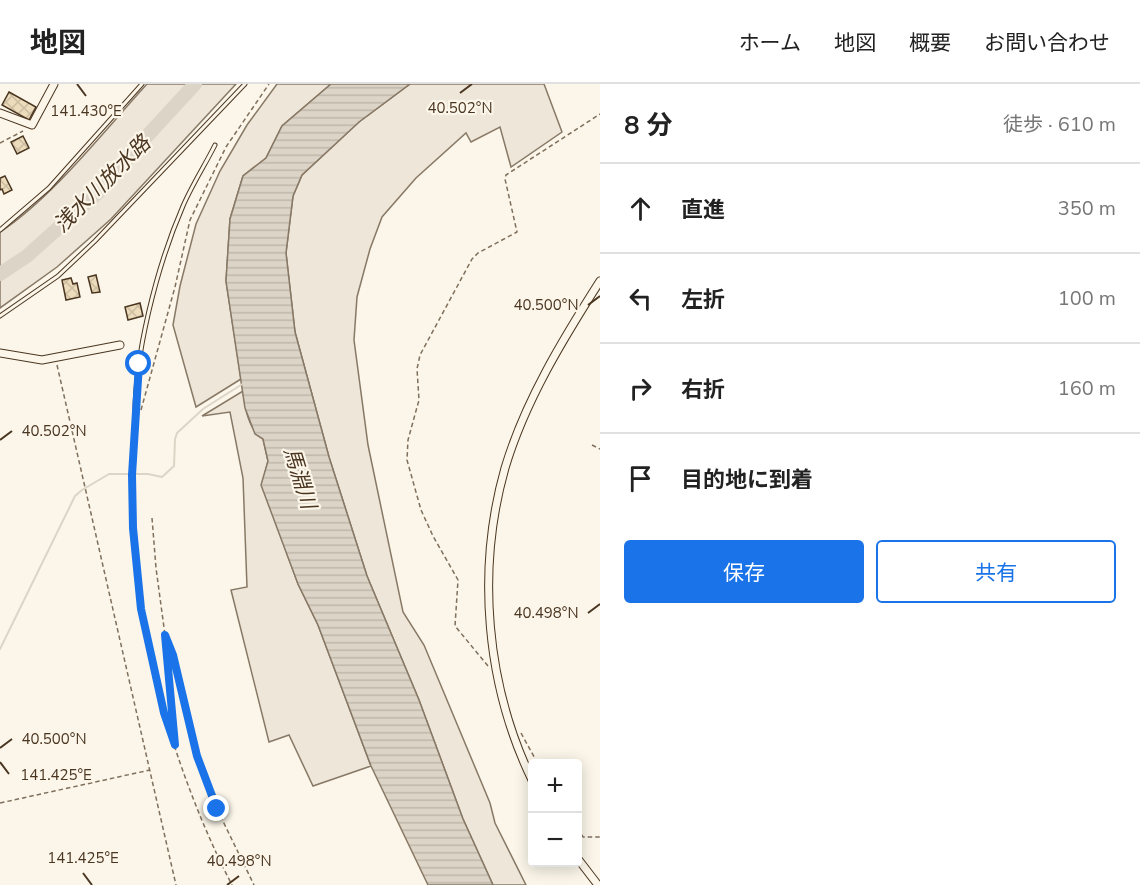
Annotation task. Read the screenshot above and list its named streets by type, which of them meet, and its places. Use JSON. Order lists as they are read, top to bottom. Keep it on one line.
{"water":["浅水川放水路","馬淵川"],"page":{"header":"地図","nav":["ホーム","地図","概要","お問い合わせ"],"heading":["8 分","徒歩 · 610 m"],"list":[["直進","350 m"],["左折","100 m"],["右折","160 m"],"目的地に到着"],"buttons":["保存","共有"],"map_buttons":["+","−"]},"coordinates":["40.502°N","141.430°E","40.500°N","40.498°N","141.425°E"]}
